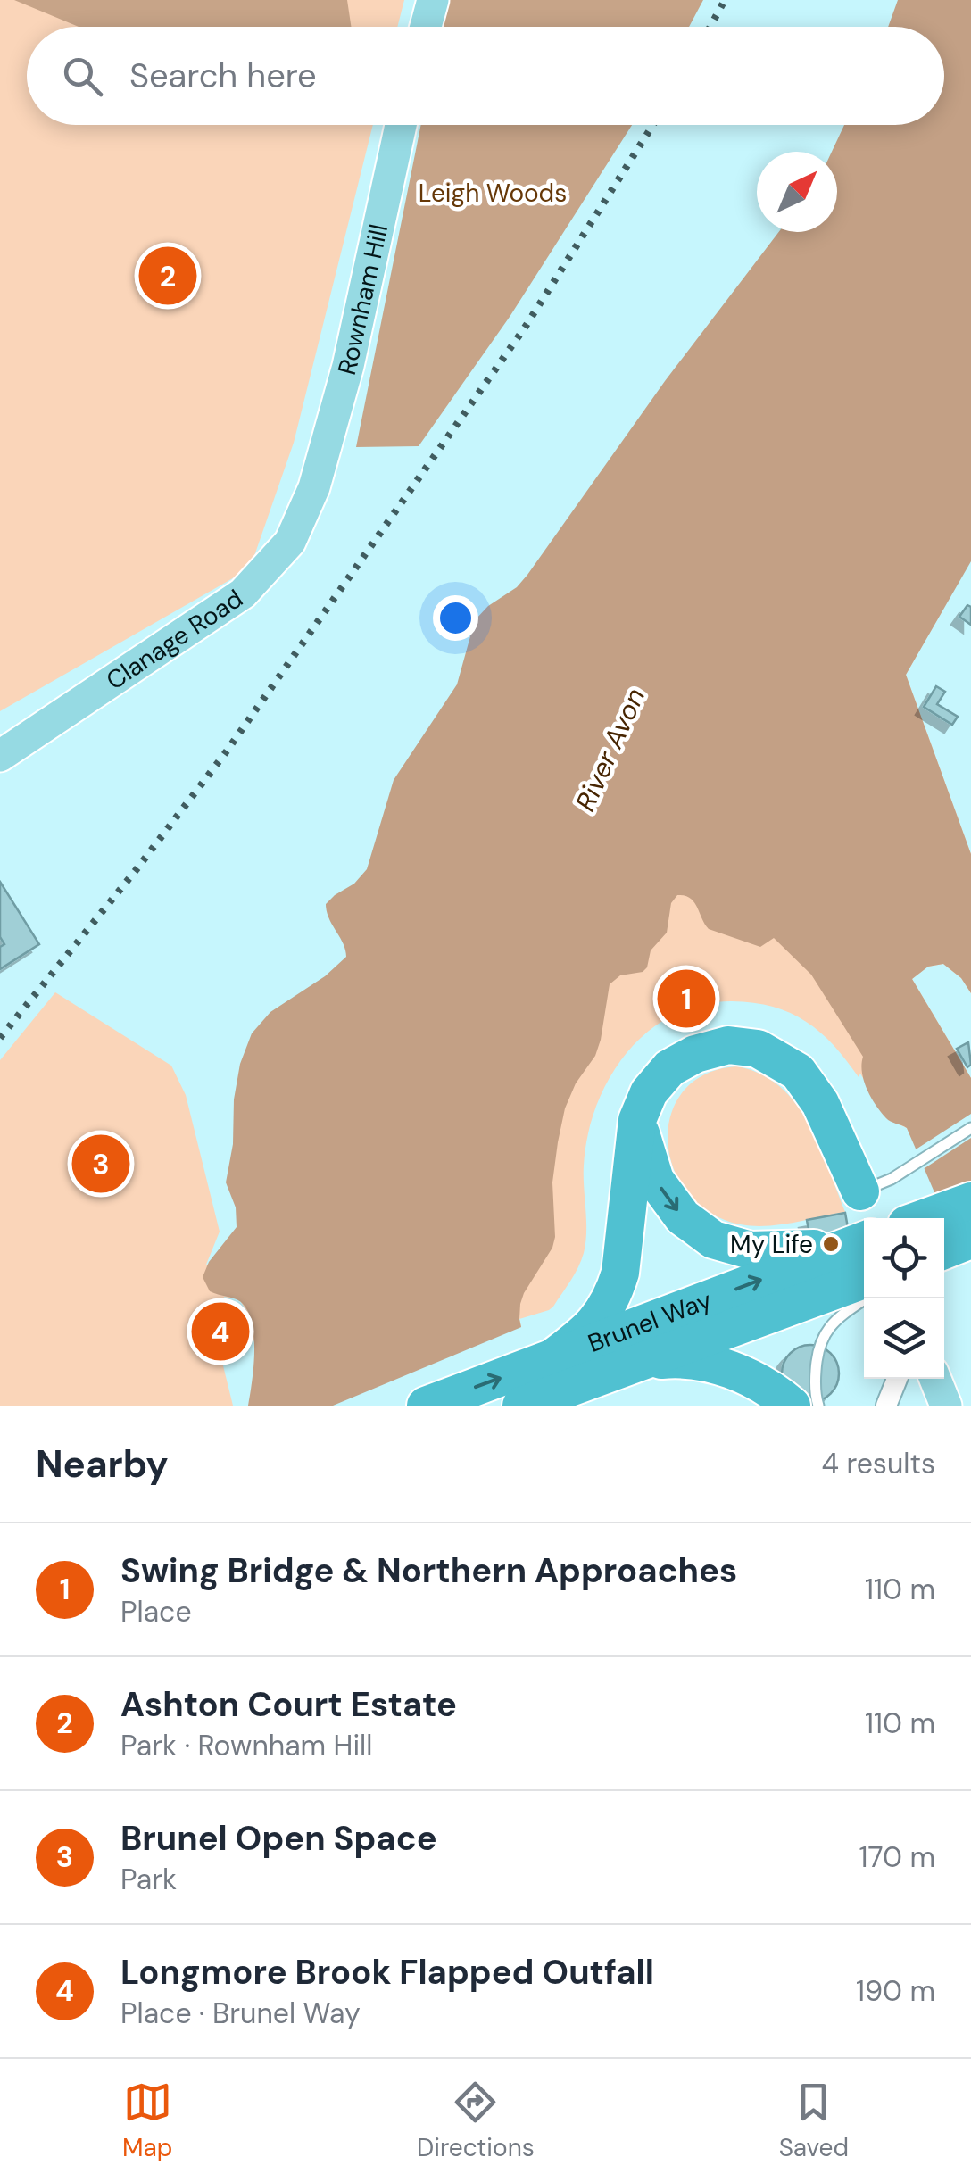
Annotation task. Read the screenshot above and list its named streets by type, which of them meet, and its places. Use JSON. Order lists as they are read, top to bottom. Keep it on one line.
{"streets":{"highway":["Brunel Way"],"main road":["Rownham Hill","Clanage Road"]},"crossings":[["Rownham Hill","Clanage Road"]],"water":["River Avon"],"parks":["Leigh Woods"],"places":["My Life"],"north":"top right","page":{"search":"Search here","pins":["2","1","3","4"],"heading":["Nearby","4 results"],"list":[{"mark":"1","name":"Swing Bridge & Northern Approaches","note":"Place","value":"110 m"},{"mark":"2","name":"Ashton Court Estate","note":"Park · Rownham Hill","value":"110 m"},{"mark":"3","name":"Brunel Open Space","note":"Park","value":"170 m"},{"mark":"4","name":"Longmore Brook Flapped Outfall","note":"Place · Brunel Way","value":"190 m"}],"nav":["Map","Directions","Saved"]}}
